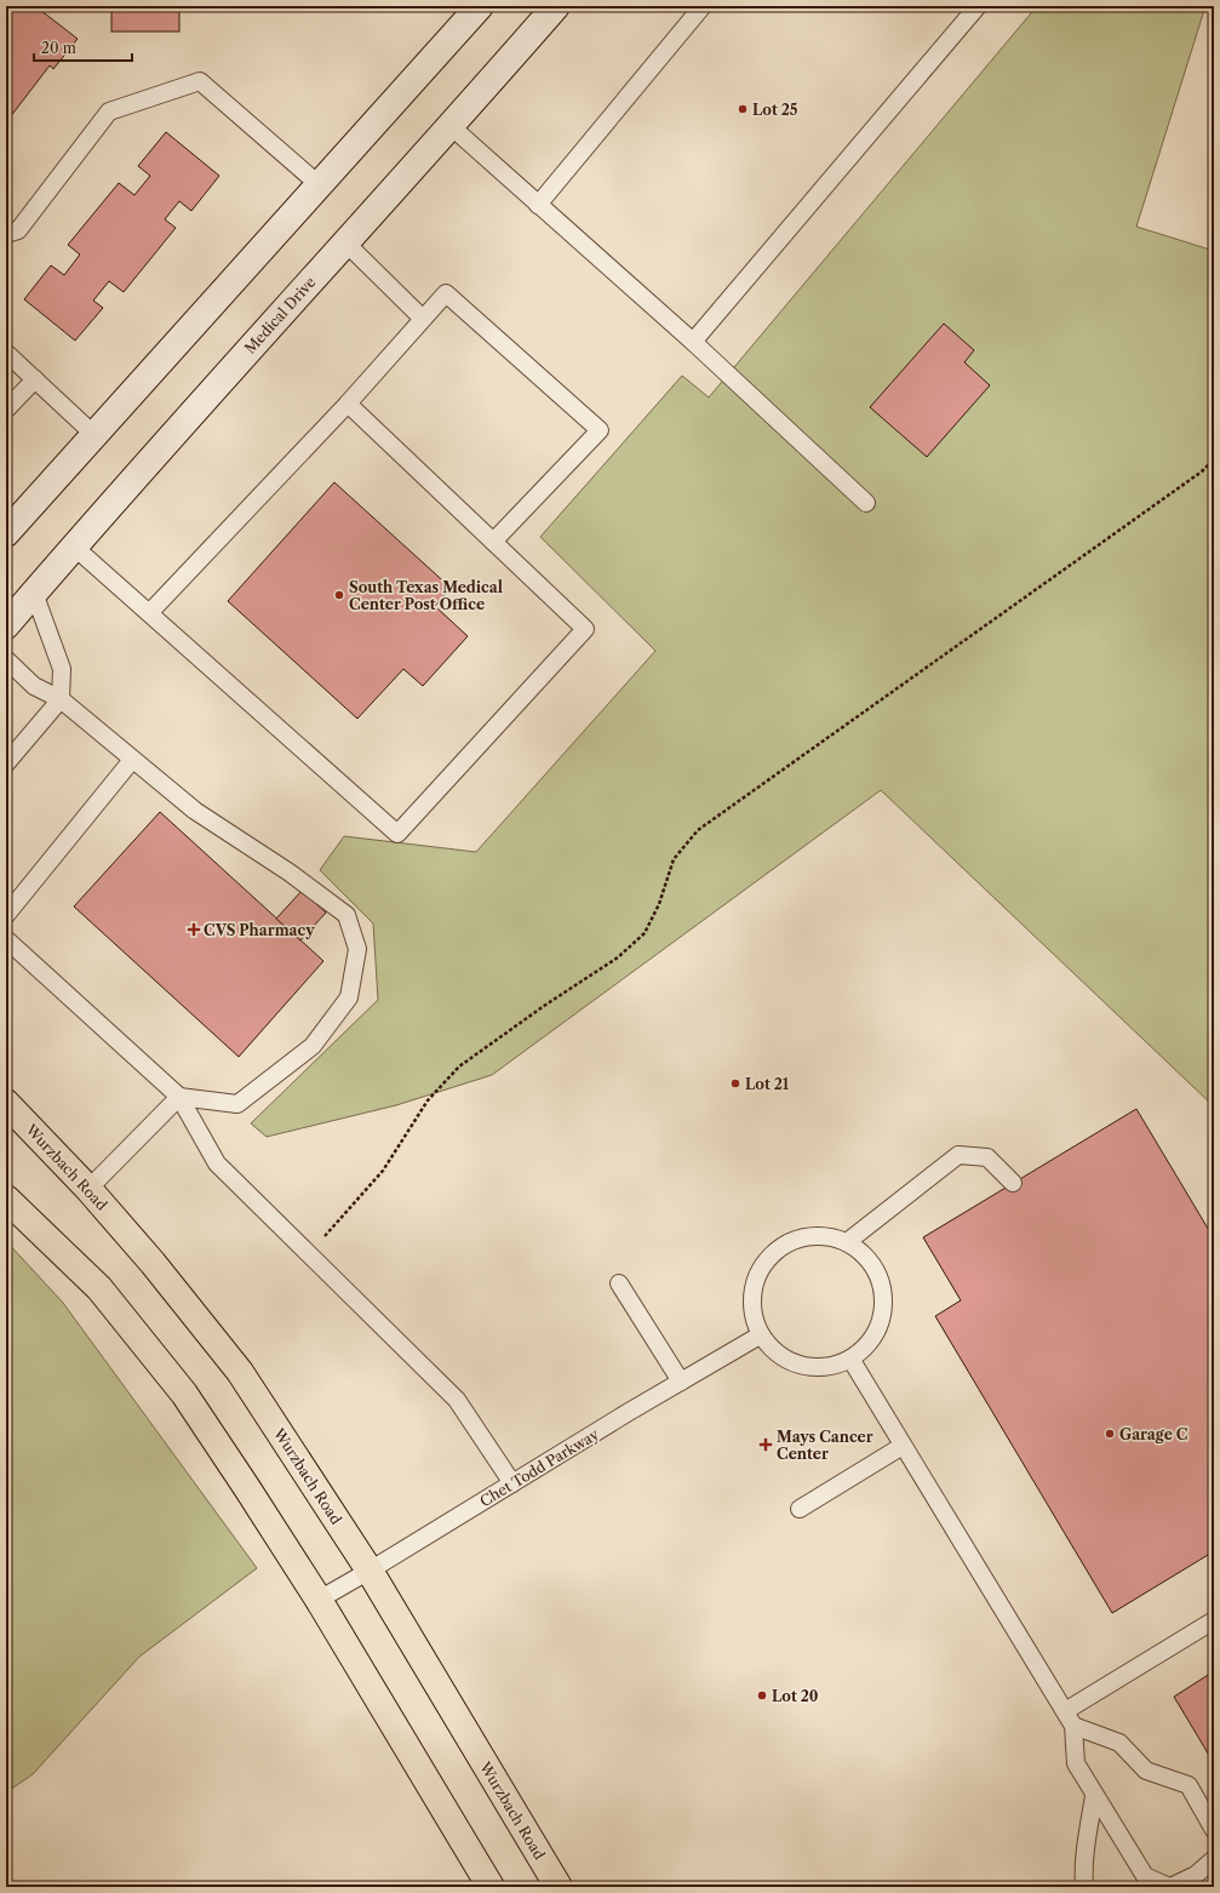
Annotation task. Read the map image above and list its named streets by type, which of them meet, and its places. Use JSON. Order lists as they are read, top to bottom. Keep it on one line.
{"streets":{"main road":["Wurzbach Road"],"street":["Medical Drive"],"lane":["Chet Todd Parkway"]},"crossings":[["Wurzbach Road","Chet Todd Parkway"]],"places":{"other":["Lot 25","South Texas Medical Center Post Office","Lot 21","Garage C","Lot 20"],"health":["CVS Pharmacy","Mays Cancer Center"]},"scale_bar":"20 m"}
